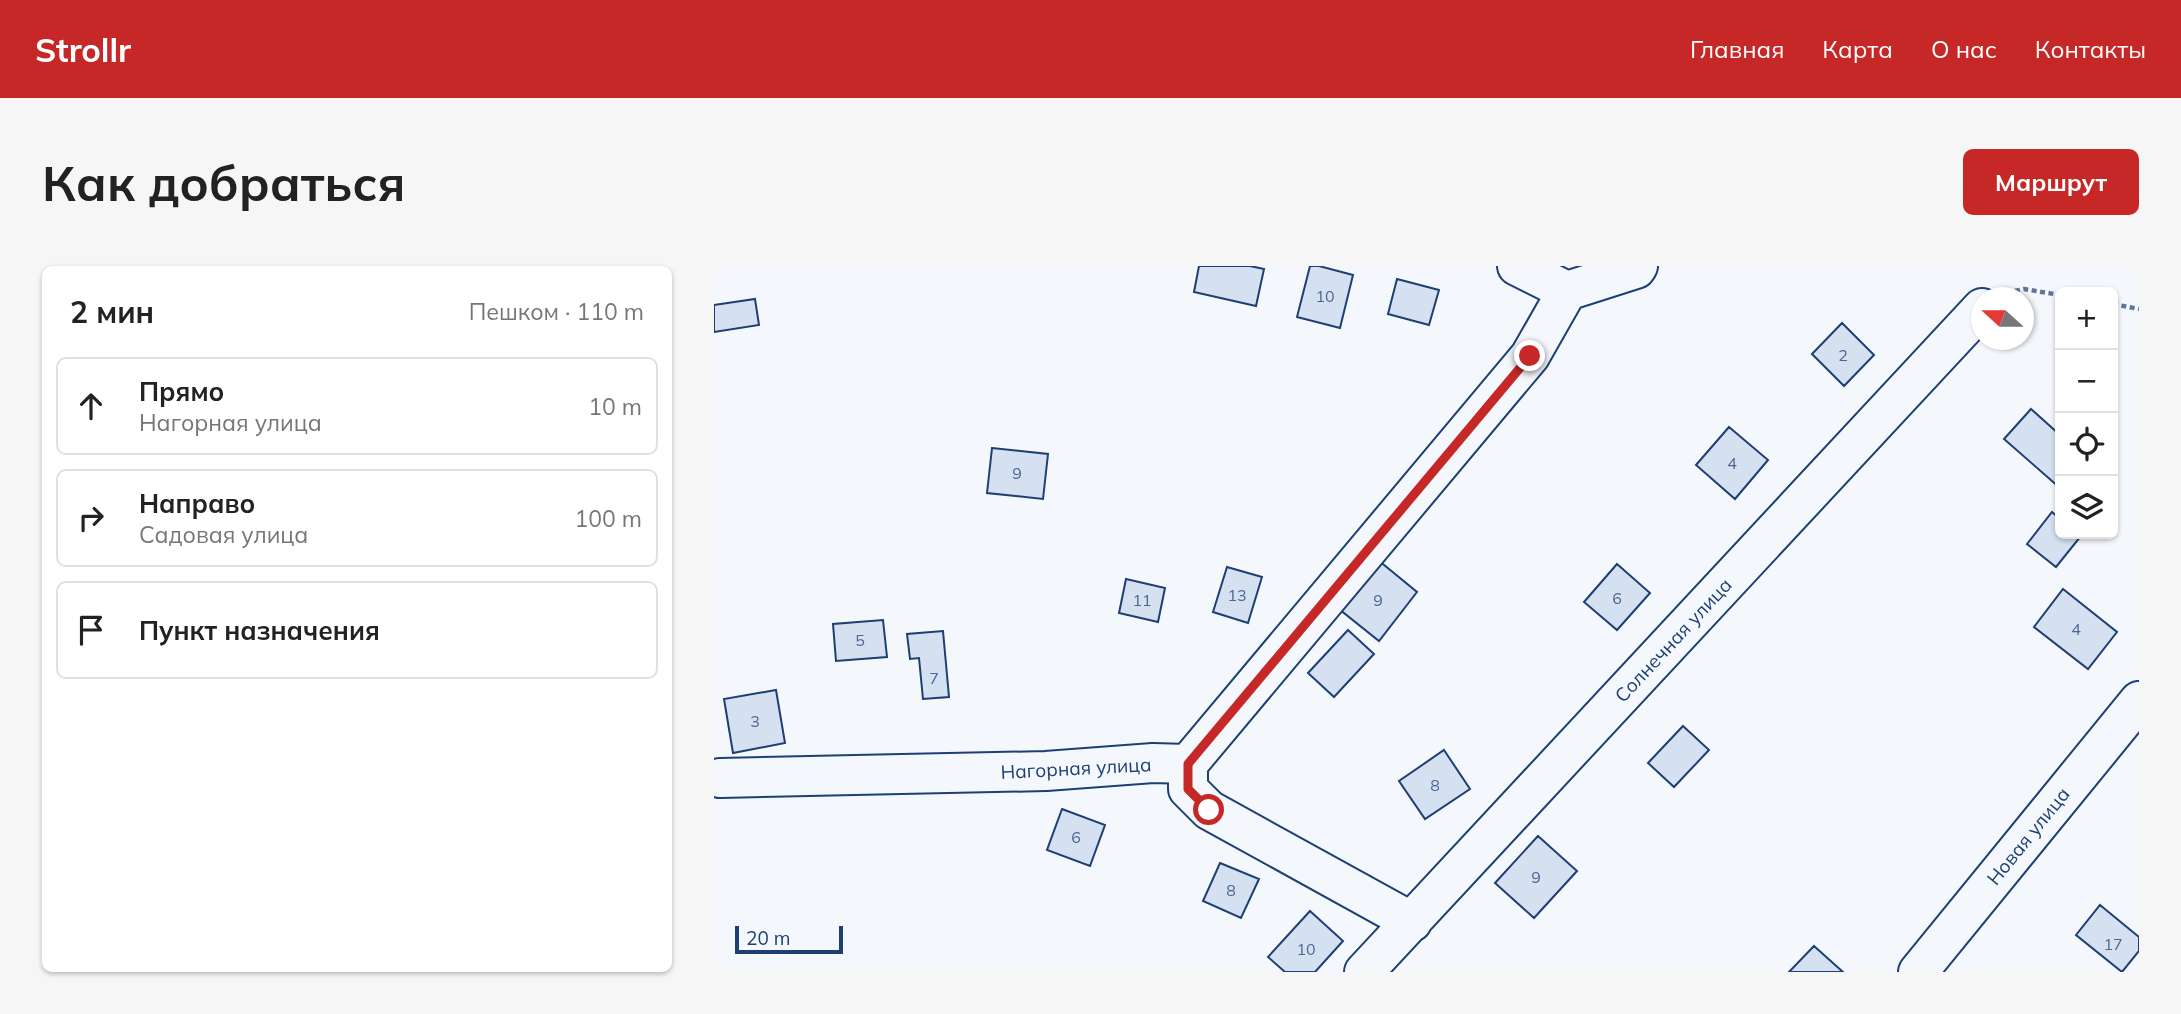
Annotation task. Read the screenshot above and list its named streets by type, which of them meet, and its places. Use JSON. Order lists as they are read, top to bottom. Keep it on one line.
{"streets":{"street":["Солнечная улица","Нагорная улица","Новая улица"]},"house_numbers":["10","2","4","9","13","6","11","9","4","5","7","3","8","6","9","8","17","10"],"scale_bar":"20 m","north":"left","page":{"header":"Strollr","nav":["Главная","Карта","О нас","Контакты"],"buttons":"Маршрут","title":"Как добраться","heading":["2 мин","Пешком · 110 m"],"map_buttons":["+","−"],"list":[["Прямо","Нагорная улица","10 m"],["Направо","Садовая улица","100 m"],"Пункт назначения"],"scale":"20 m"}}
